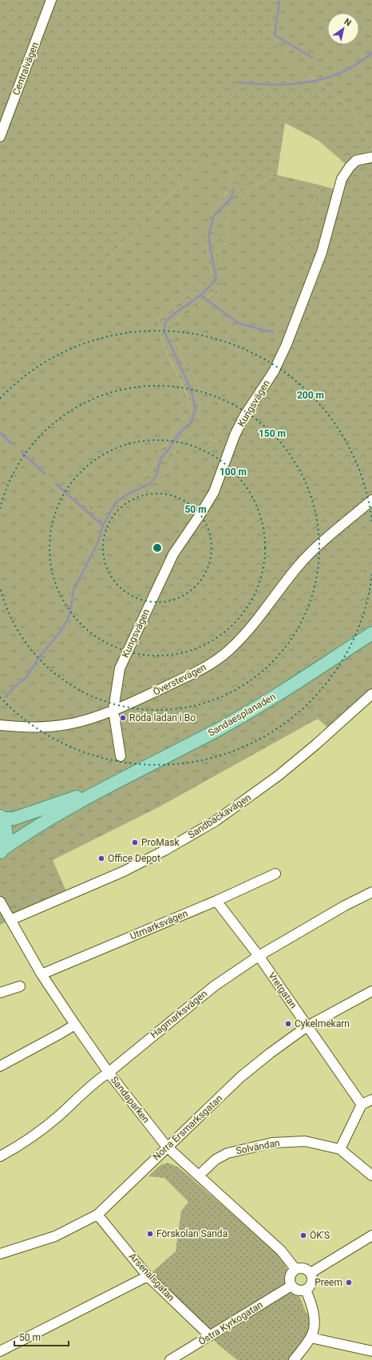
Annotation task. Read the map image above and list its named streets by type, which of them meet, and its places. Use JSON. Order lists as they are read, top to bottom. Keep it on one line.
{"streets":{"main road":["Sandaesplanaden"],"street":["Centralvägen","Kungsvägen","Överstevägen","Sandbackavägen","Utmarksvägen","Vretgatan","Hagmarksvägen","Sandaparken","Norra Ersmarksgatan","Solvändan","Arsenalsgatan","Östra Kyrkogatan"]},"crossings":[["Kungsvägen","Överstevägen"],["Sandbackavägen","Sandaparken"],["Utmarksvägen","Vretgatan"],["Utmarksvägen","Sandaparken"],["Vretgatan","Hagmarksvägen"],["Vretgatan","Norra Ersmarksgatan"],["Hagmarksvägen","Sandaparken"],["Sandaparken","Norra Ersmarksgatan"],["Sandaparken","Solvändan"],["Sandaparken","Östra Kyrkogatan"],["Norra Ersmarksgatan","Arsenalsgatan"],["Arsenalsgatan","Östra Kyrkogatan"]],"places":["Röda ladan i Bo","ProMask","Office Depot","Cykelmekarn","Förskolan Sanda","ÖK'S","Preem"],"scale_bar":"50 m","north":"top right","rings":["200 m","150 m","100 m","50 m"]}
